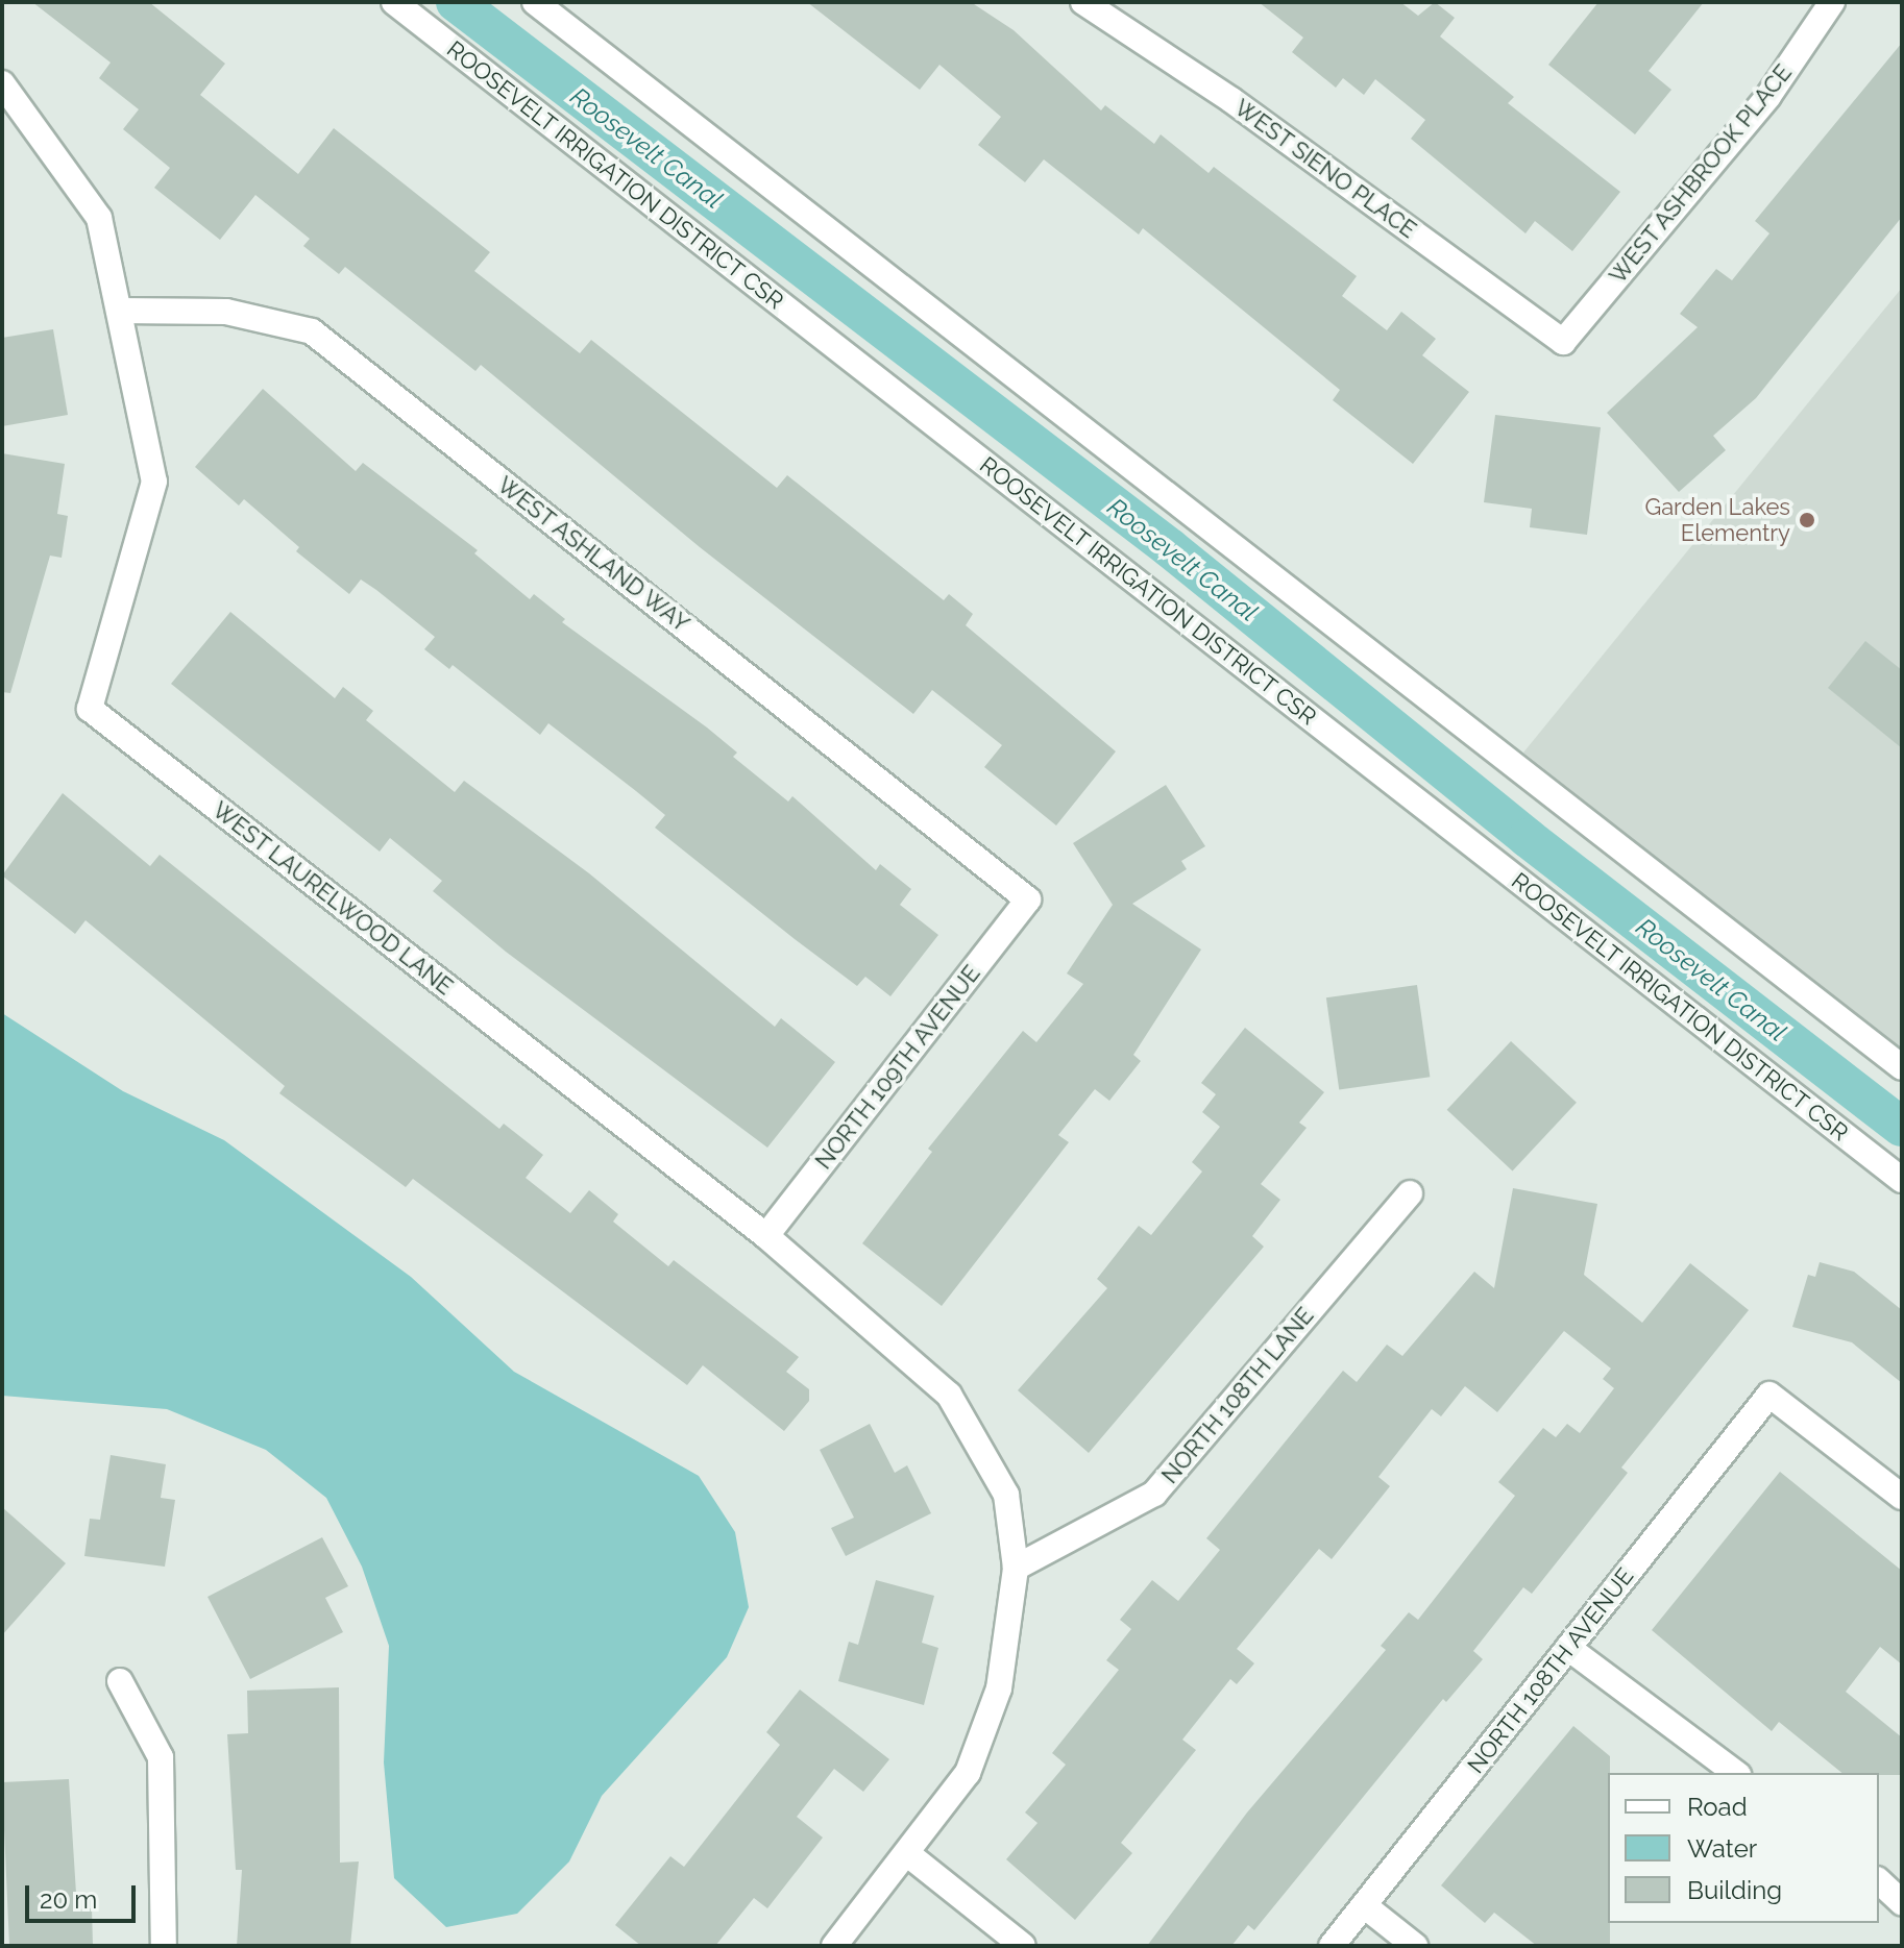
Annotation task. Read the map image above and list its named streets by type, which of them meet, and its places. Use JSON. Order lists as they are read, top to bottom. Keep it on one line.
{"streets":{"street":["WEST SIENO PLACE","WEST ASHBROOK PLACE","ROOSEVELT IRRIGATION DISTRICT CSR","WEST ASHLAND WAY","WEST LAURELWOOD LANE","NORTH 109TH AVENUE","NORTH 108TH LANE","NORTH 108TH AVENUE"]},"crossings":[["WEST SIENO PLACE","WEST ASHBROOK PLACE"],["WEST ASHLAND WAY","WEST LAURELWOOD LANE"],["WEST ASHLAND WAY","NORTH 109TH AVENUE"],["WEST LAURELWOOD LANE","NORTH 109TH AVENUE"],["WEST LAURELWOOD LANE","NORTH 108TH LANE"]],"water":["Roosevelt Canal"],"places":["Garden Lakes Elementry"],"legend":["Road","Water","Building"],"scale_bar":"20 m"}
